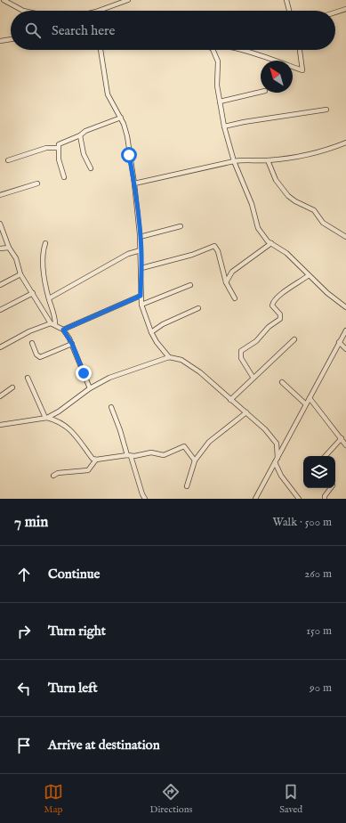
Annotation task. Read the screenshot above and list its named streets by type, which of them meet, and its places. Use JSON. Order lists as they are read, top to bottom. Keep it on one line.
{"north":"top left","page":{"search":"Search here","heading":["7 min","Walk · 500 m"],"list":[["Continue","260 m"],["Turn right","150 m"],["Turn left","90 m"],"Arrive at destination"],"nav":["Map","Directions","Saved"]}}
